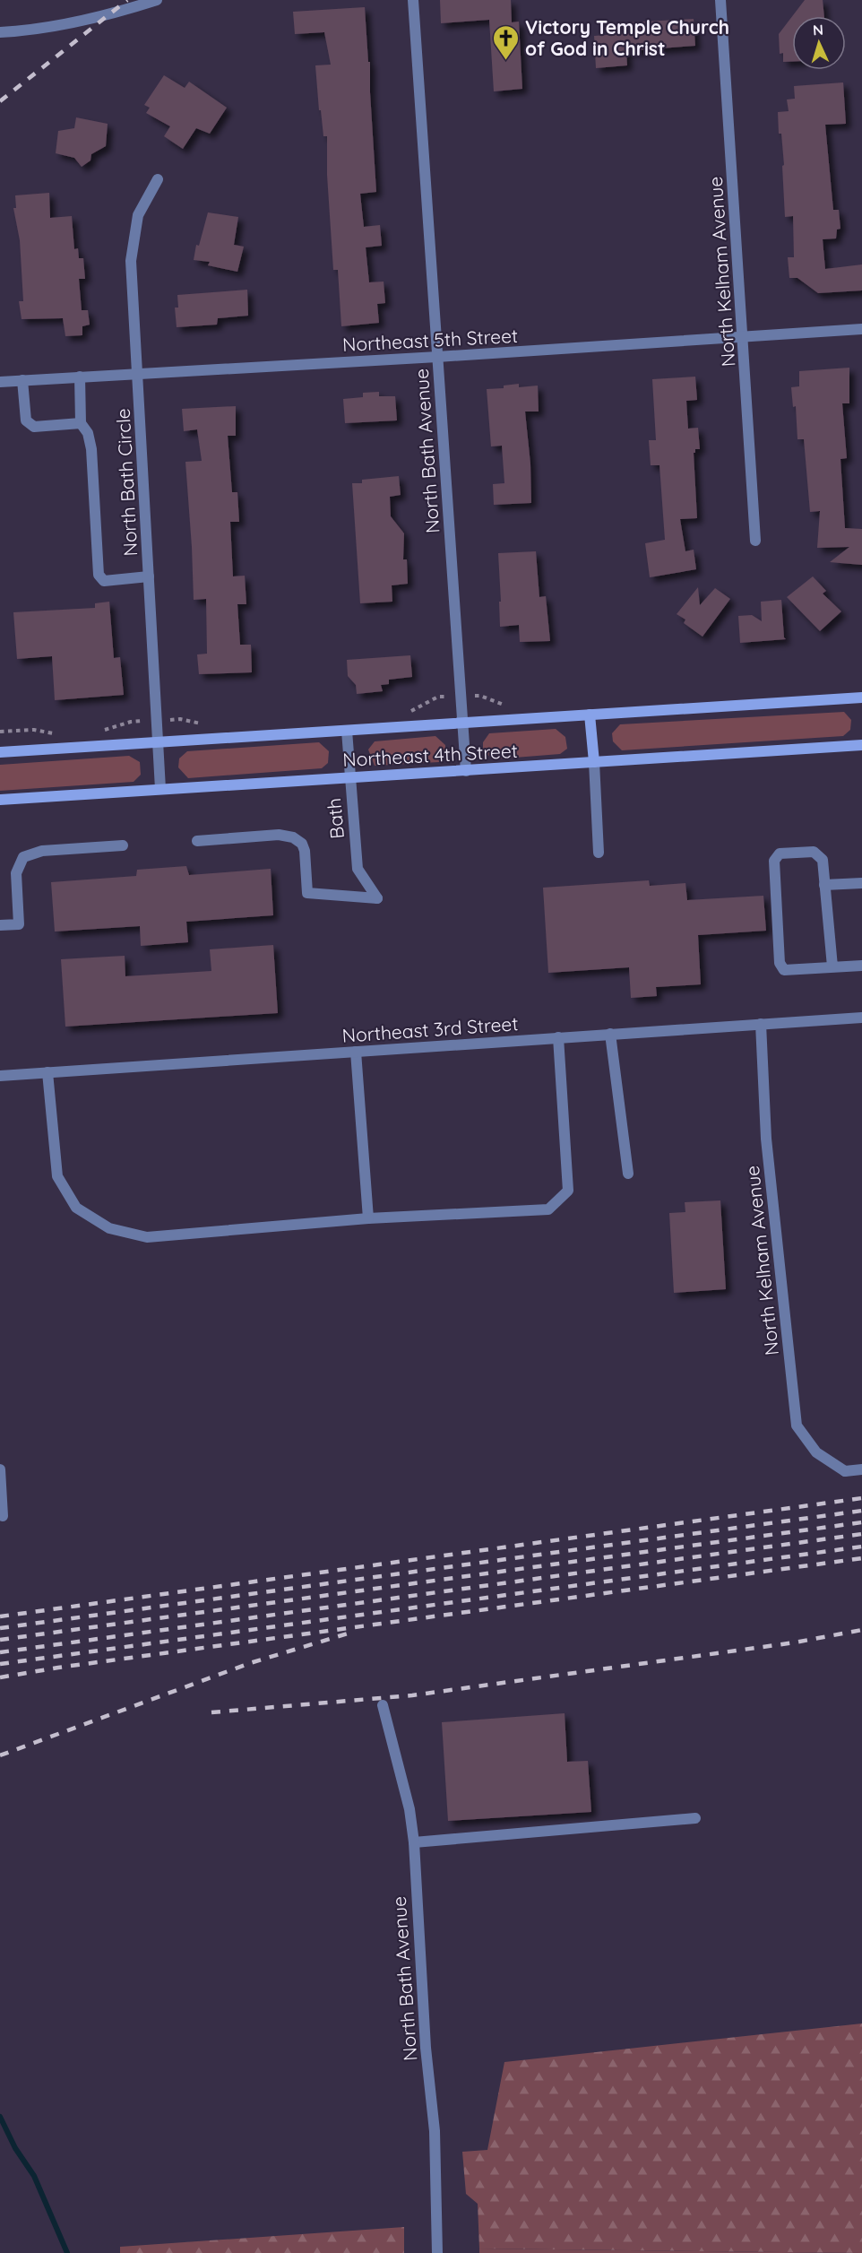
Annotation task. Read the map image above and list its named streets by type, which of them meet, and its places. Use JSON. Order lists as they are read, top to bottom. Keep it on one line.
{"streets":{"main road":["Northeast 4th Street"],"street":["North Kelham Avenue","Northeast 5th Street","North Bath Avenue","North Bath Circle","Bath","Northeast 3rd Street"]},"crossings":[["North Kelham Avenue","Northeast 5th Street"],["North Kelham Avenue","Northeast 3rd Street"],["Northeast 5th Street","North Bath Avenue"],["Northeast 5th Street","North Bath Circle"],["North Bath Avenue","Northeast 4th Street"],["North Bath Circle","Northeast 4th Street"],["Northeast 4th Street","Bath"]],"places":{"church":["Victory Temple Church of God in Christ"]},"north":"top"}
